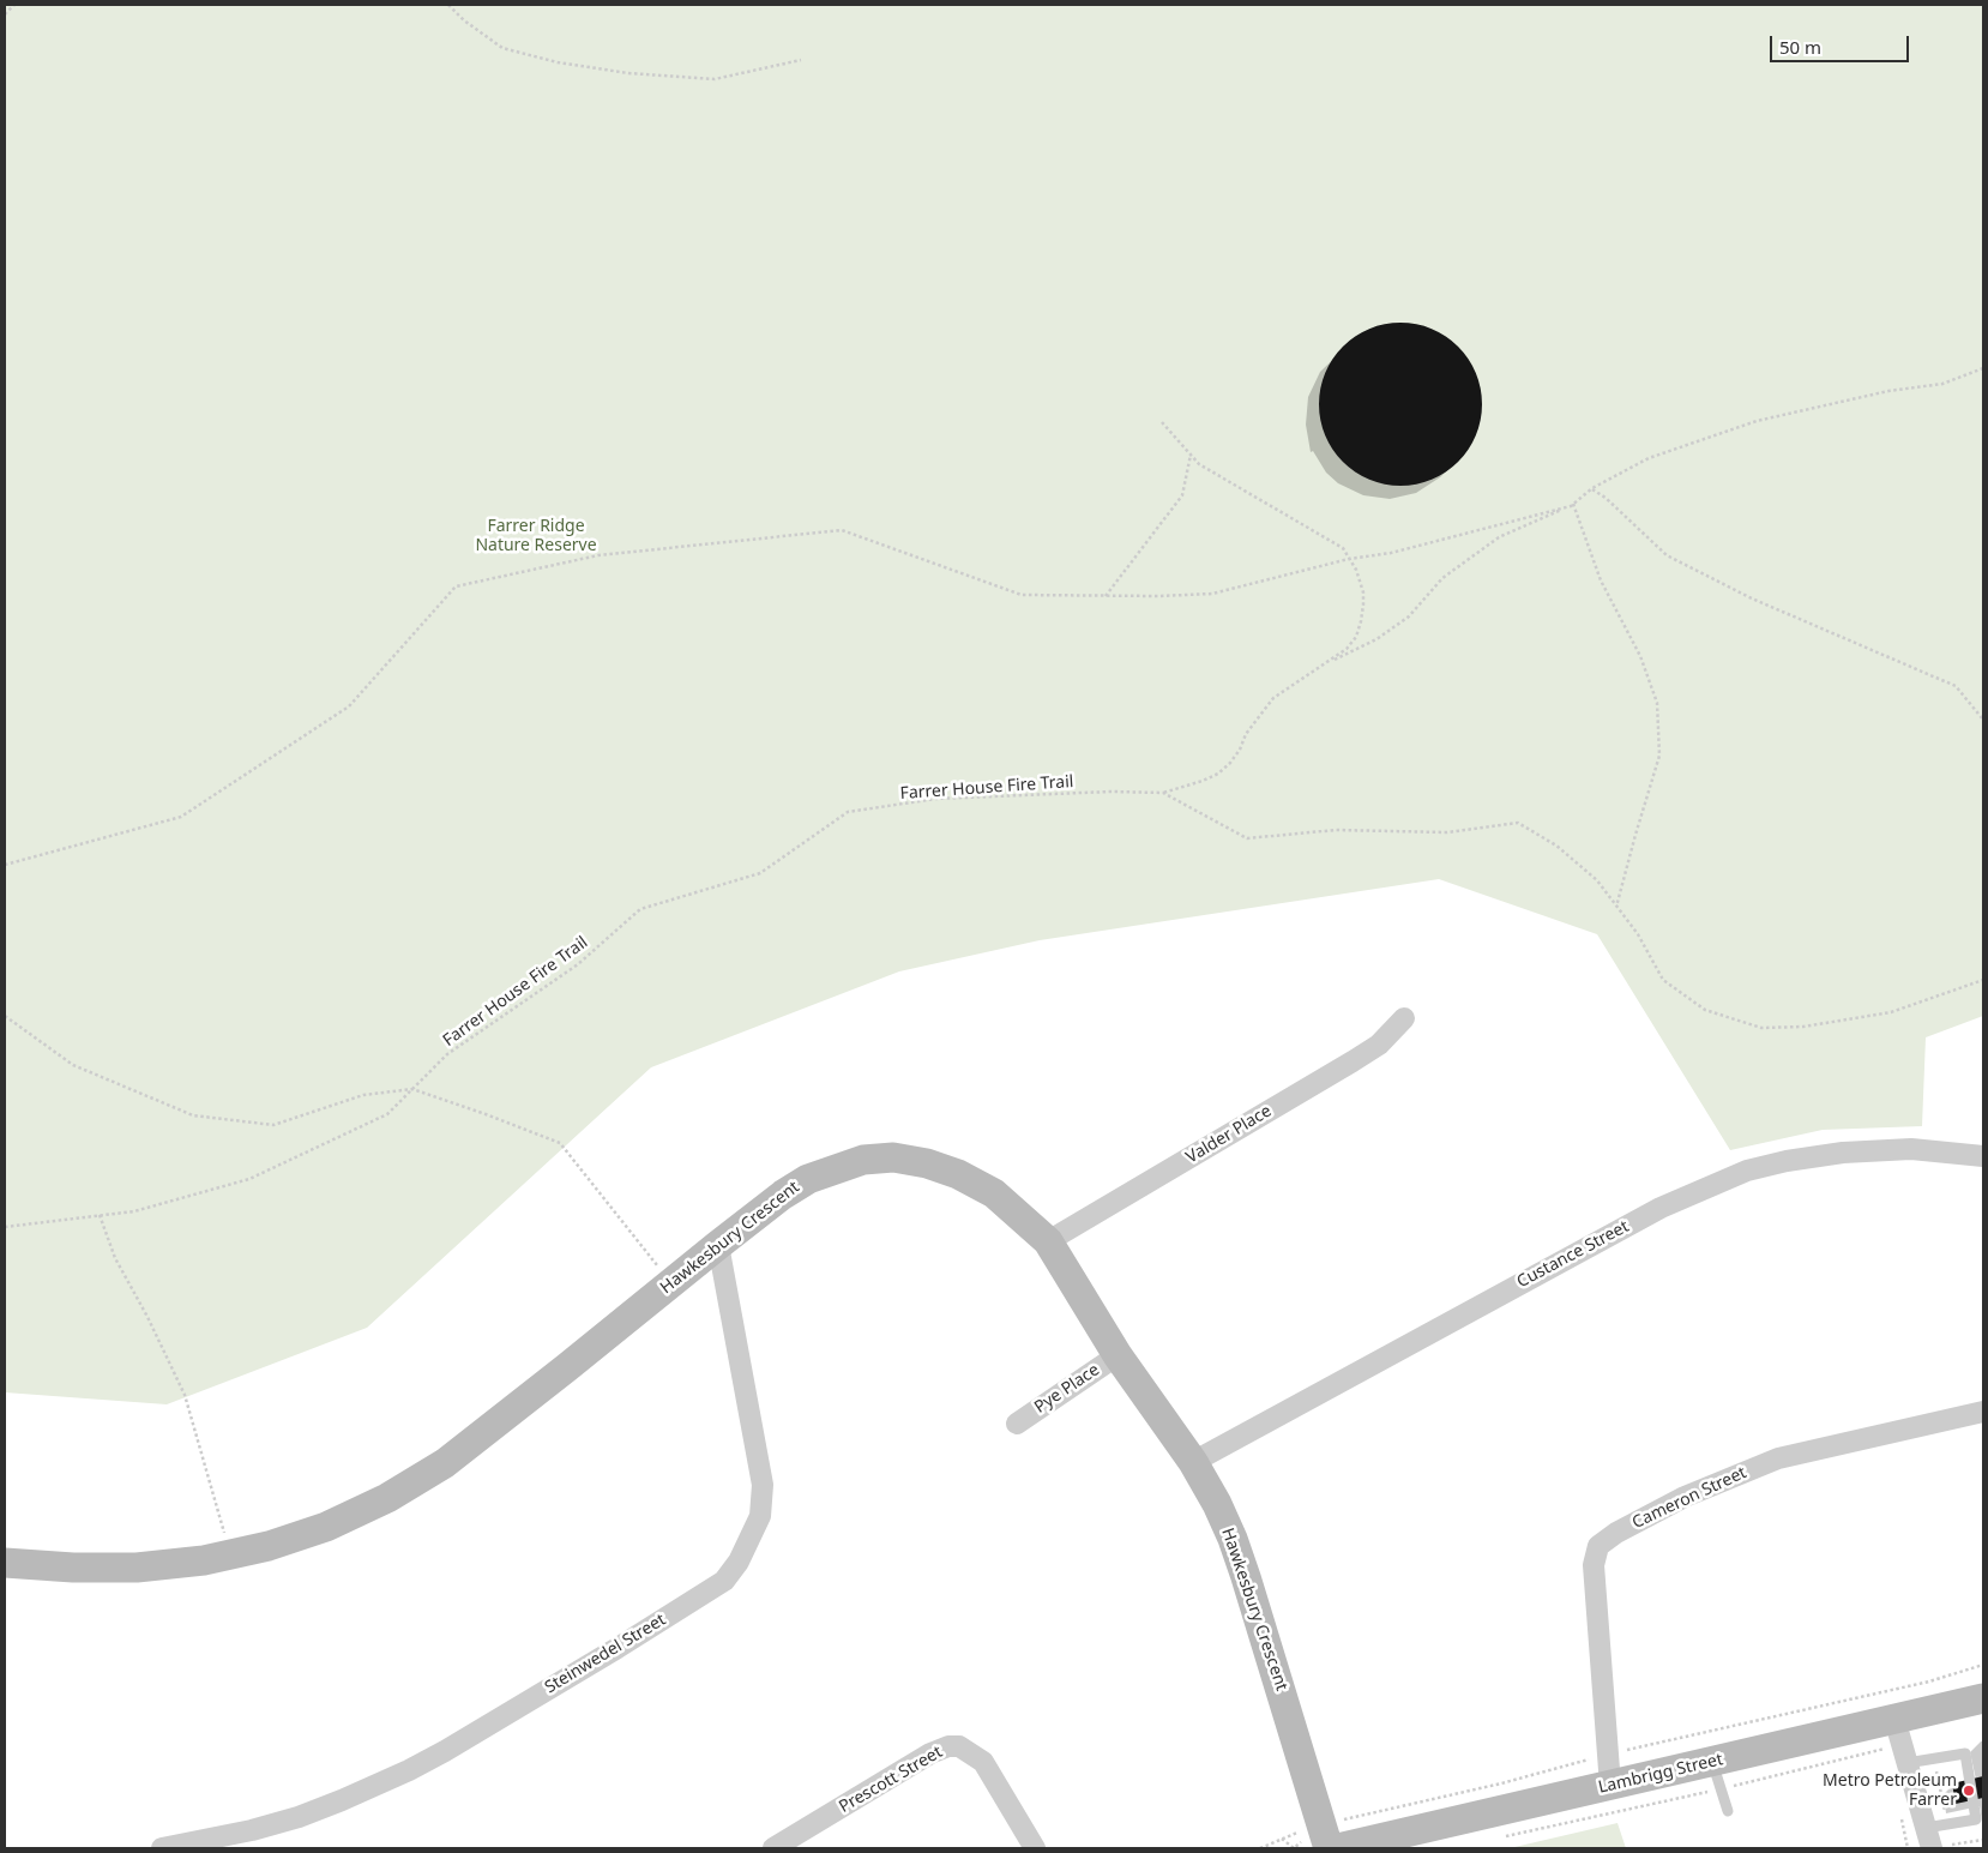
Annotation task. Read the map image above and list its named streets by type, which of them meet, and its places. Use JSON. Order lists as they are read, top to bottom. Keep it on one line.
{"streets":{"street":["Valder Place","Hawkesbury Crescent","Custance Street","Pye Place","Cameron Street","Steinwedel Street","Lambrigg Street","Prescott Street"],"path":["Farrer House Fire Trail"]},"crossings":[["Valder Place","Hawkesbury Crescent"],["Hawkesbury Crescent","Custance Street"],["Hawkesbury Crescent","Pye Place"],["Hawkesbury Crescent","Steinwedel Street"],["Cameron Street","Lambrigg Street"]],"parks":["Farrer Ridge Nature Reserve"],"places":["Metro Petroleum Farrer"],"scale_bar":"50 m"}
